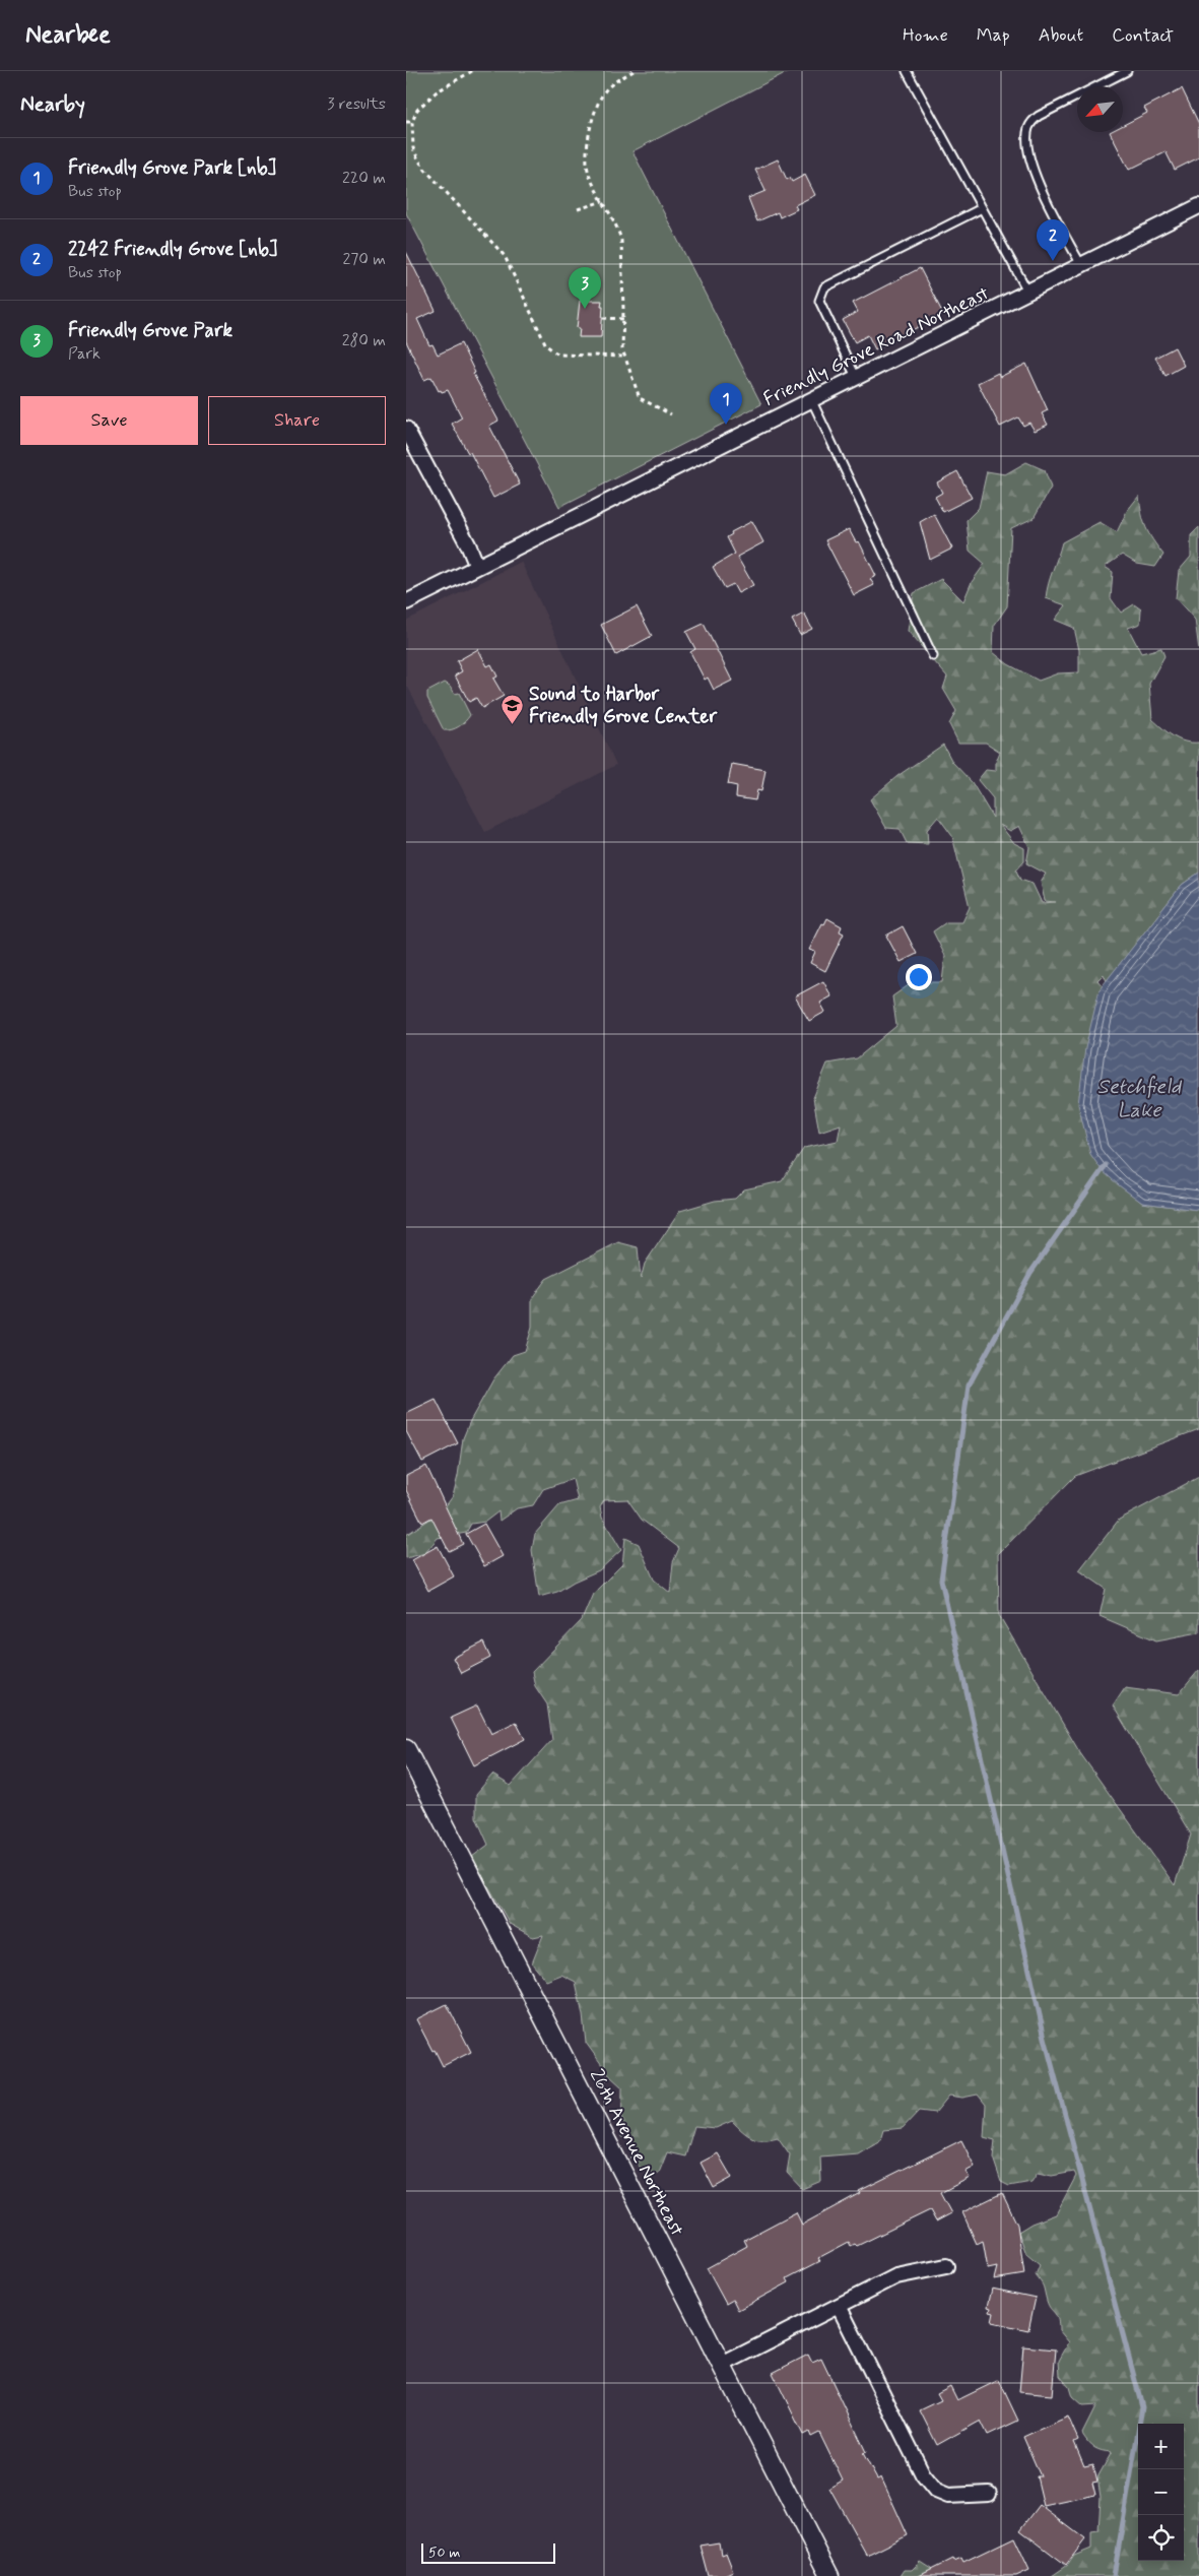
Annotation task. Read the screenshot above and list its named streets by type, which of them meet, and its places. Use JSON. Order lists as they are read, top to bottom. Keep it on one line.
{"streets":{"street":["Friendly Grove Road Northeast","26th Avenue Northeast"]},"water":["Setchfield Lake"],"places":{"school or university":["Sound to Harbor Friendly Grove Center"]},"scale_bar":"50 m","north":"bottom left","page":{"header":"Nearbee","nav":["Home","Map","About","Contact"],"heading":["Nearby","3 results"],"list":[{"mark":"1","name":"Friendly Grove Park [nb]","note":"Bus stop","value":"220 m"},{"mark":"2","name":"2242 Friendly Grove [nb]","note":"Bus stop","value":"270 m"},{"mark":"3","name":"Friendly Grove Park","note":"Park","value":"280 m"}],"pins":["2","3","1"],"buttons":["Save","Share"],"map_buttons":["+","−"],"scale":"50 m"}}
